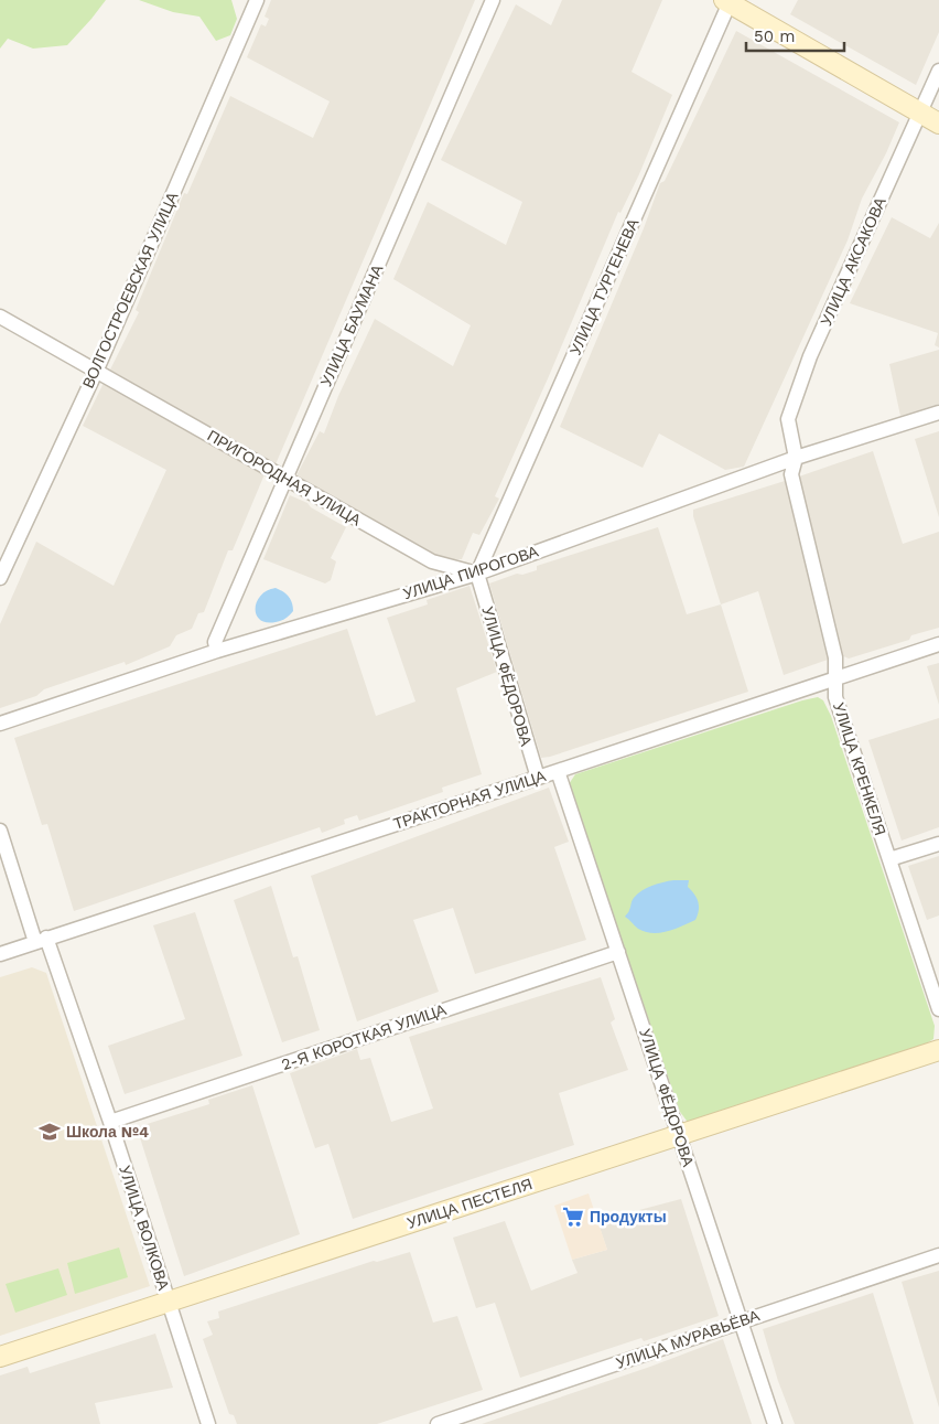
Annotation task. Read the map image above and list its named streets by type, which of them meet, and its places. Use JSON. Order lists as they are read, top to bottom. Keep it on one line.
{"streets":{"street":["УЛИЦА АКСАКОВА","УЛИЦА ТУРГЕНЕВА","ВОЛГОСТРОЕВСКАЯ УЛИЦА","УЛИЦА БАУМАНА","ПРИГОРОДНАЯ УЛИЦА","УЛИЦА ПИРОГОВА","УЛИЦА ФЁДОРОВА","УЛИЦА КРЕНКЕЛЯ","ТРАКТОРНАЯ УЛИЦА","2-Я КОРОТКАЯ УЛИЦА","УЛИЦА ПЕСТЕЛЯ","УЛИЦА ВОЛКОВА","УЛИЦА МУРАВЬЁВА"]},"crossings":[["УЛИЦА АКСАКОВА","УЛИЦА ПИРОГОВА"],["УЛИЦА АКСАКОВА","УЛИЦА КРЕНКЕЛЯ"],["УЛИЦА ТУРГЕНЕВА","ПРИГОРОДНАЯ УЛИЦА"],["УЛИЦА ТУРГЕНЕВА","УЛИЦА ПИРОГОВА"],["УЛИЦА ТУРГЕНЕВА","УЛИЦА ФЁДОРОВА"],["ВОЛГОСТРОЕВСКАЯ УЛИЦА","ПРИГОРОДНАЯ УЛИЦА"],["УЛИЦА БАУМАНА","ПРИГОРОДНАЯ УЛИЦА"],["УЛИЦА БАУМАНА","УЛИЦА ПИРОГОВА"],["ПРИГОРОДНАЯ УЛИЦА","УЛИЦА ПИРОГОВА"],["ПРИГОРОДНАЯ УЛИЦА","УЛИЦА ФЁДОРОВА"],["УЛИЦА ПИРОГОВА","УЛИЦА ФЁДОРОВА"],["УЛИЦА ПИРОГОВА","УЛИЦА КРЕНКЕЛЯ"],["УЛИЦА ФЁДОРОВА","ТРАКТОРНАЯ УЛИЦА"],["УЛИЦА ФЁДОРОВА","2-Я КОРОТКАЯ УЛИЦА"],["УЛИЦА ФЁДОРОВА","УЛИЦА ПЕСТЕЛЯ"],["УЛИЦА ФЁДОРОВА","УЛИЦА МУРАВЬЁВА"],["УЛИЦА КРЕНКЕЛЯ","ТРАКТОРНАЯ УЛИЦА"],["ТРАКТОРНАЯ УЛИЦА","УЛИЦА ВОЛКОВА"],["2-Я КОРОТКАЯ УЛИЦА","УЛИЦА ВОЛКОВА"],["УЛИЦА ПЕСТЕЛЯ","УЛИЦА ВОЛКОВА"]],"places":{"school or university":["Школа №4"],"supermarket":["Продукты"]},"scale_bar":"50 m"}
